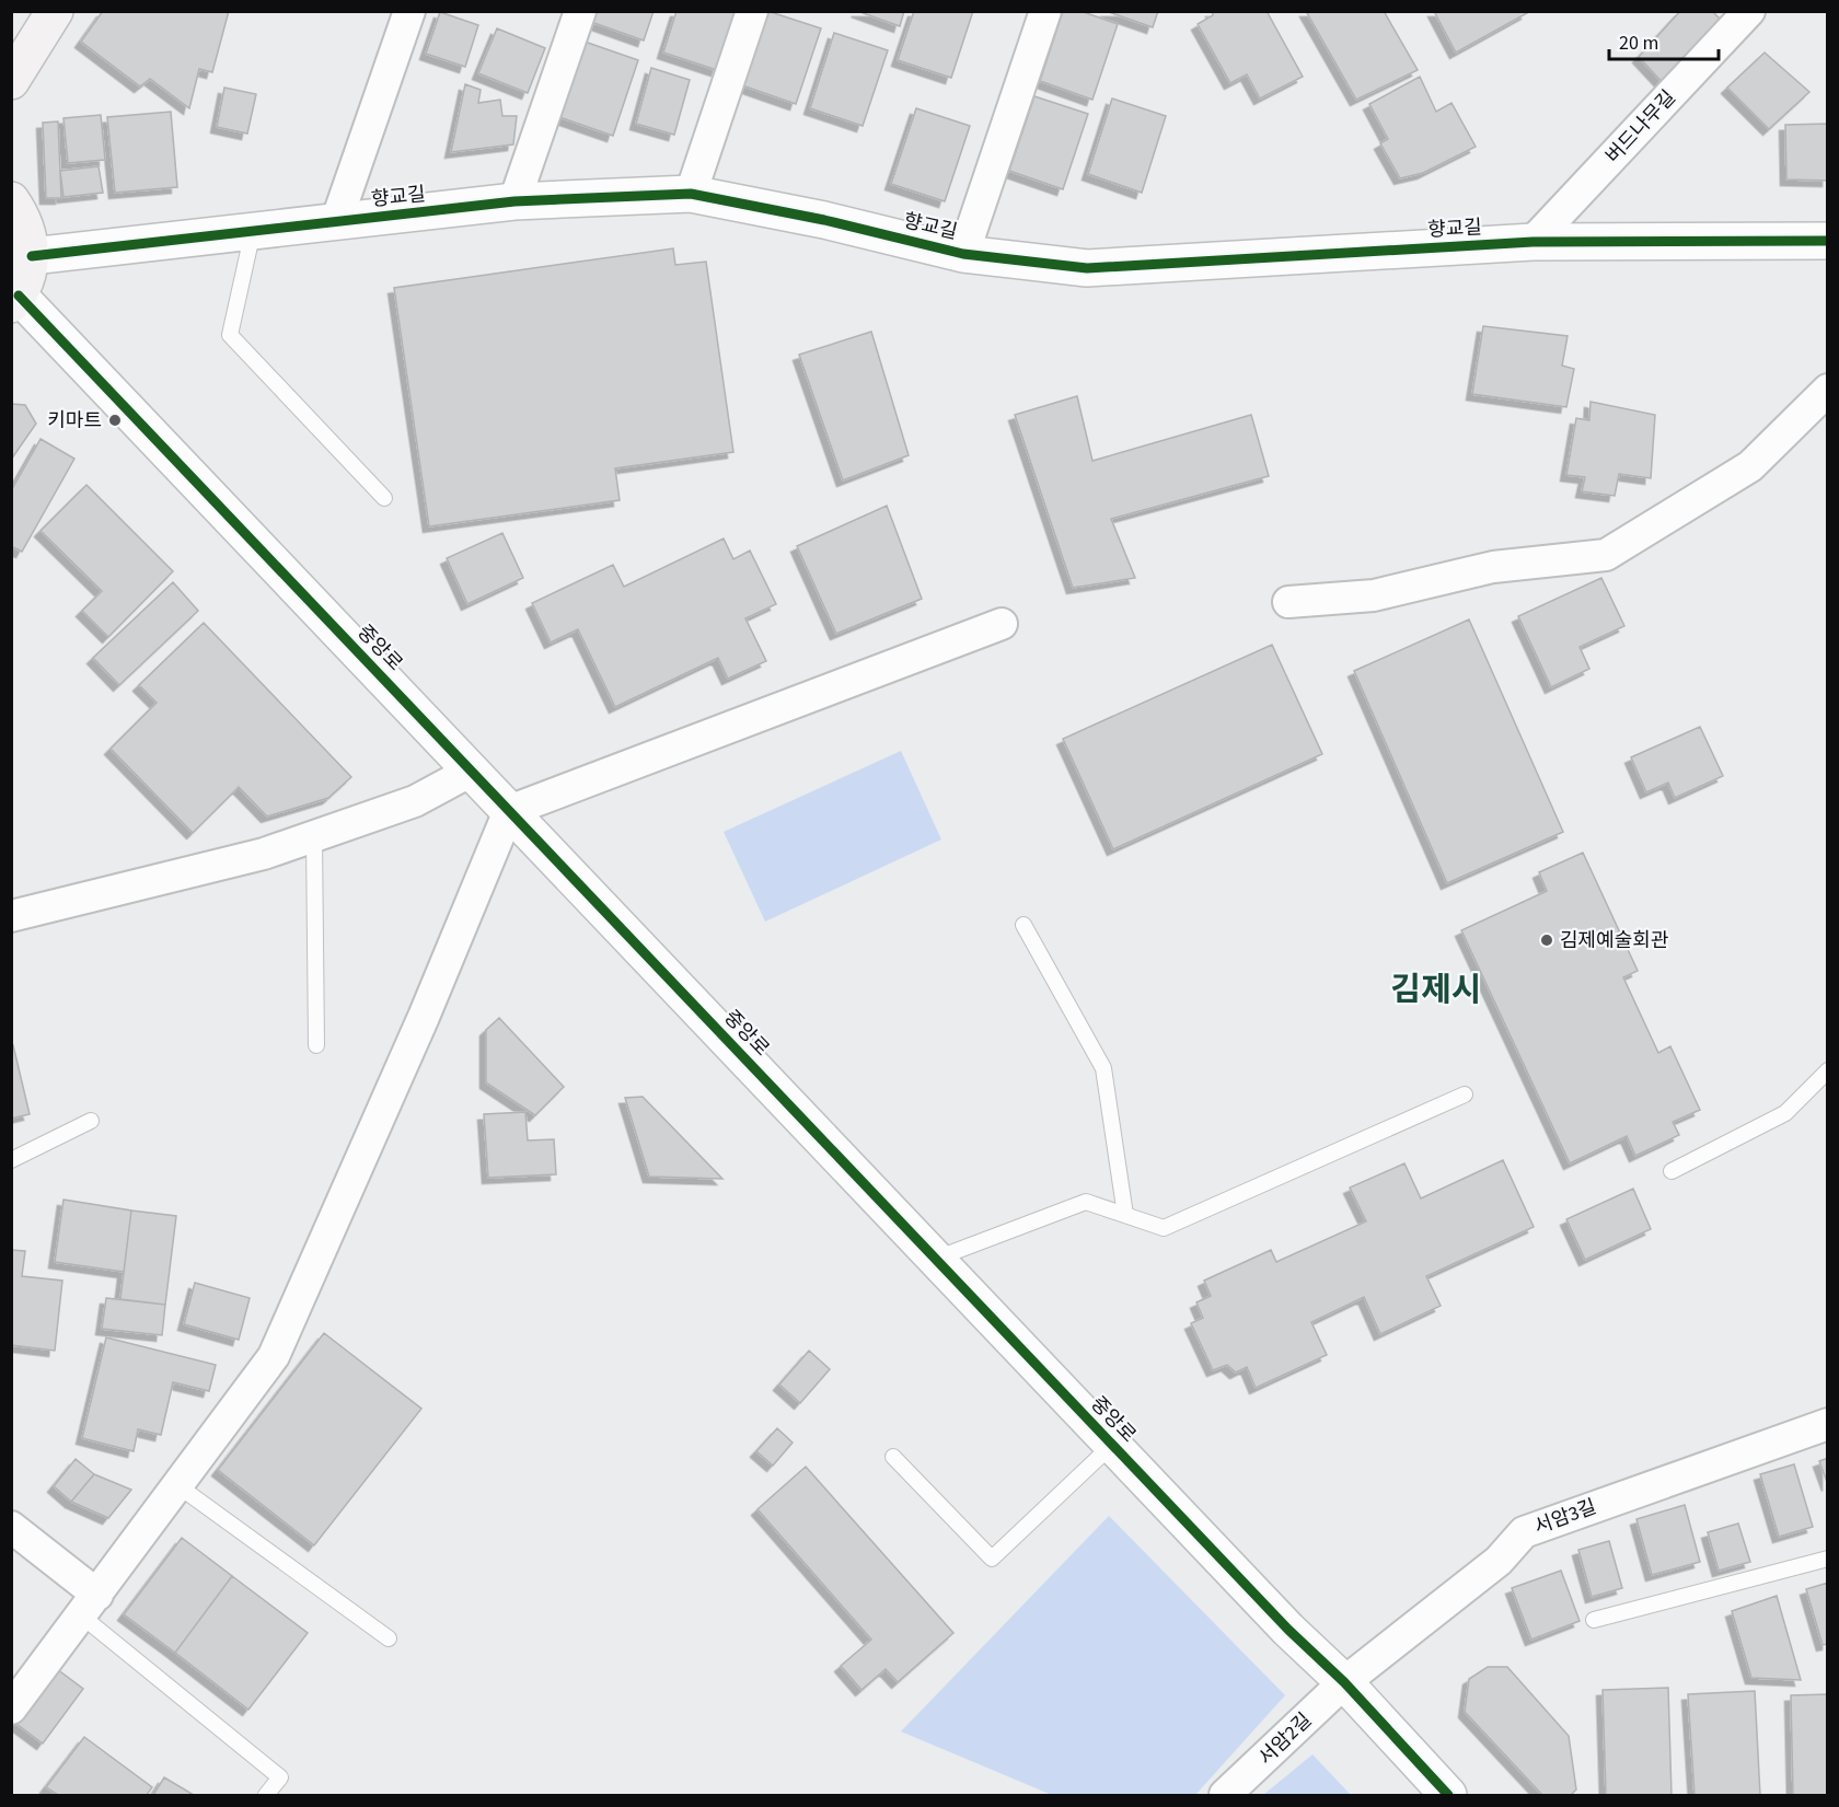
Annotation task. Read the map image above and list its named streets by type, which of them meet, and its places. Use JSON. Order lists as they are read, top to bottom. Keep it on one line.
{"streets":{"street":["버드나무길","향교길","중앙로","서암3길","서암2길"]},"crossings":[["버드나무길","향교길"],["중앙로","서암3길"],["중앙로","서암2길"],["서암3길","서암2길"]],"districts":["김제시"],"places":["키마트","김제예술회관"],"scale_bar":"20 m"}
